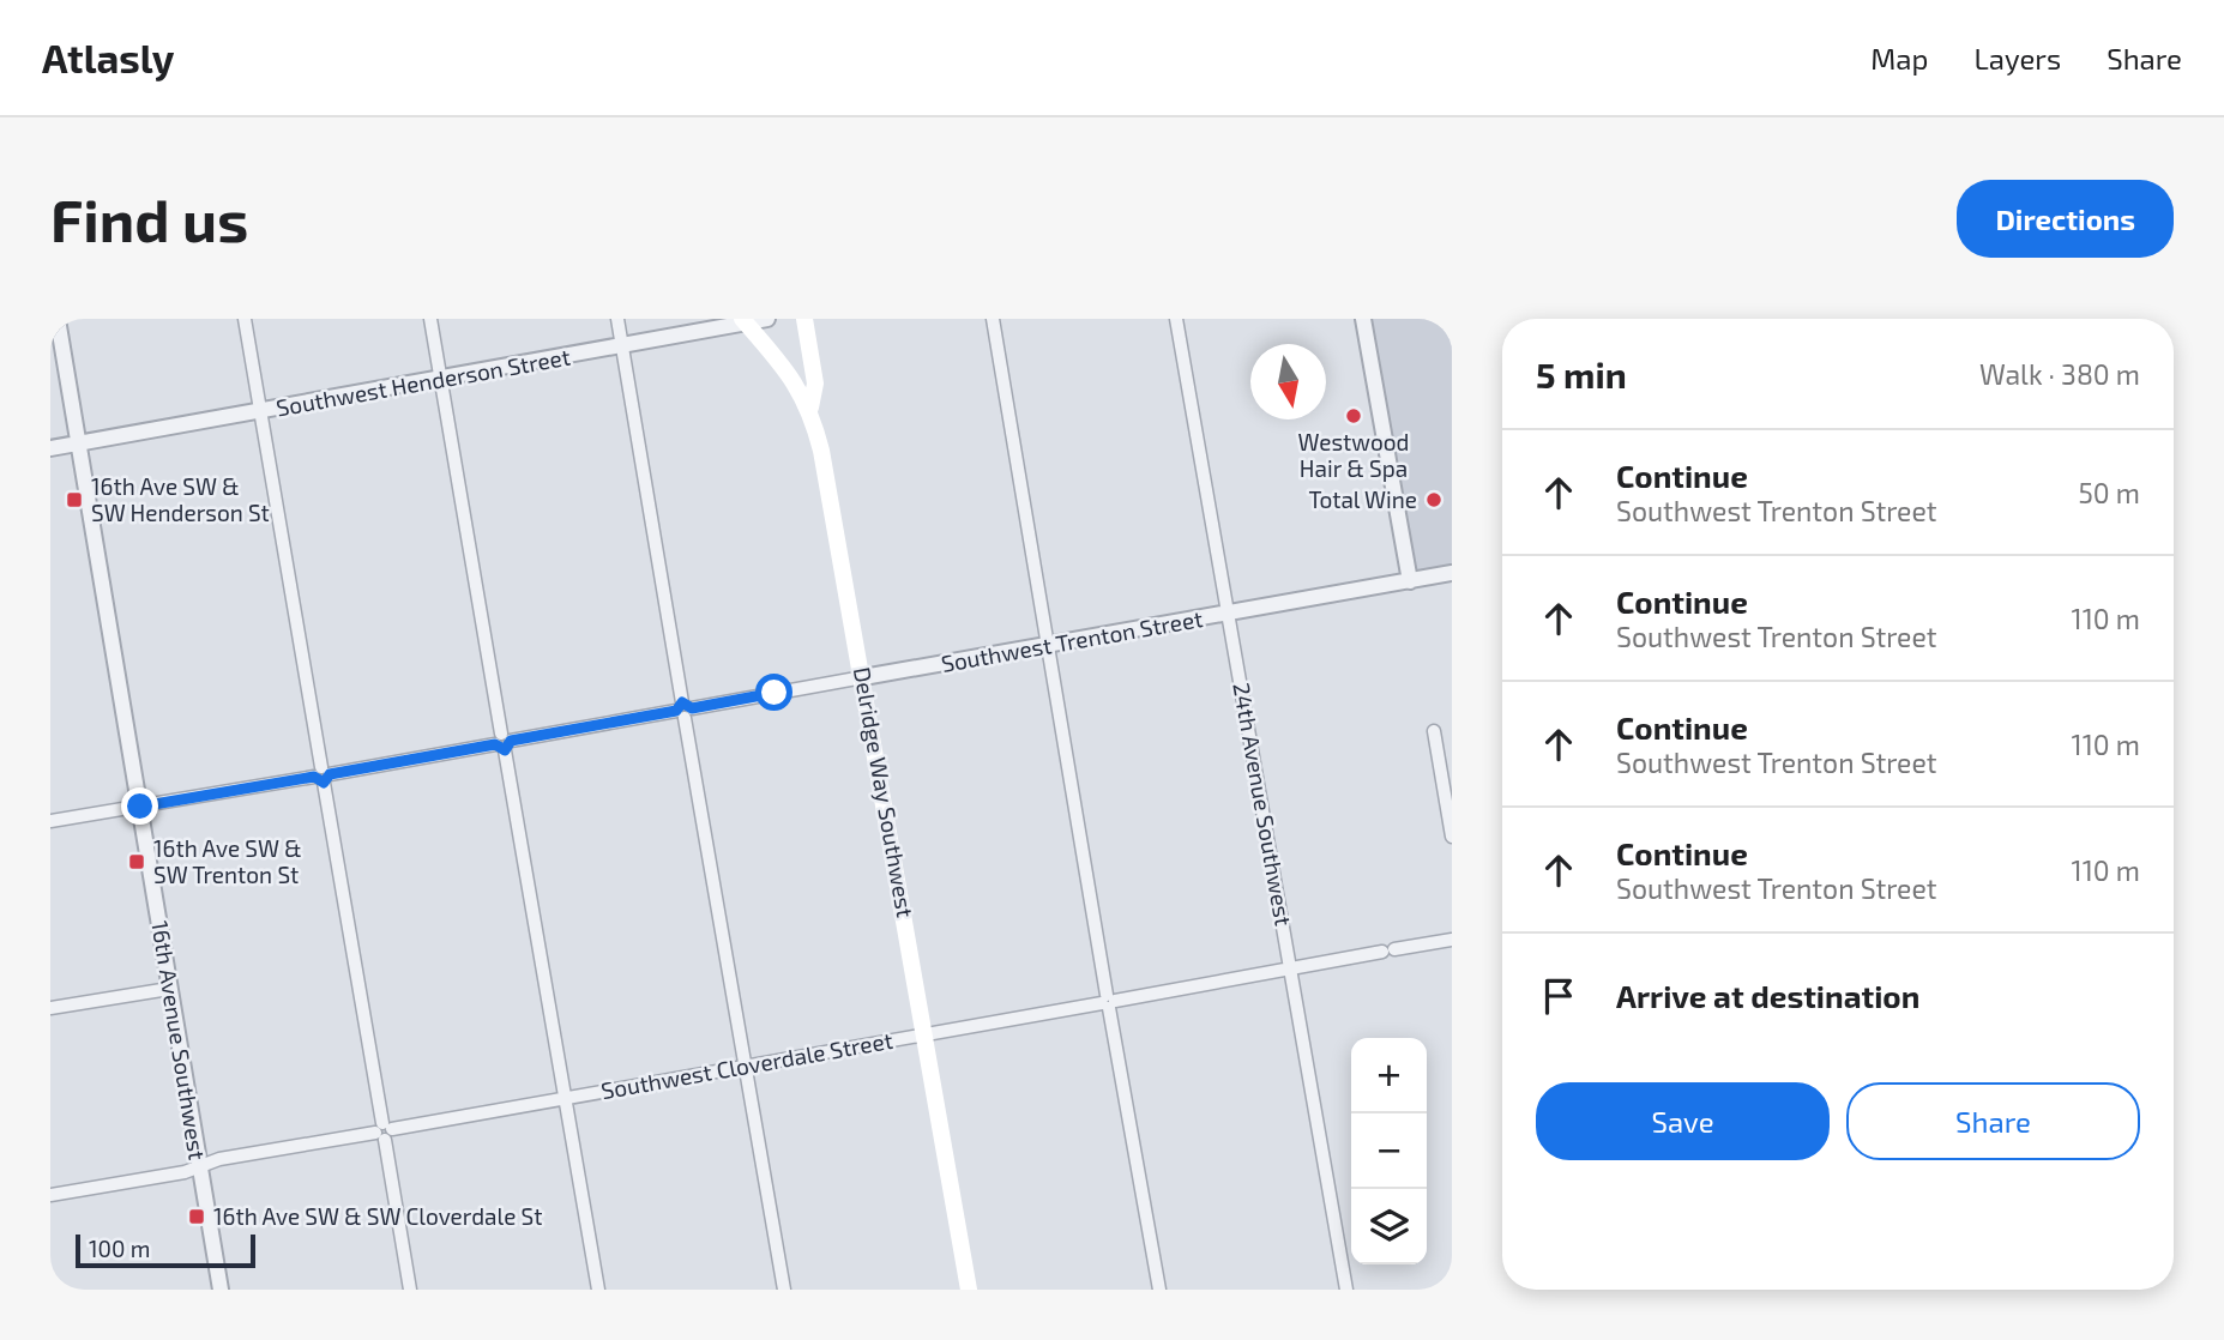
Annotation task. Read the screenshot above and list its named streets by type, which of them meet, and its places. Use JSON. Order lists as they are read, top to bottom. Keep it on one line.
{"streets":{"main road":["Delridge Way Southwest"],"street":["Southwest Henderson Street","Southwest Trenton Street","24th Avenue Southwest","16th Avenue Southwest","Southwest Cloverdale Street"]},"crossings":[["Southwest Henderson Street","Delridge Way Southwest"],["Southwest Henderson Street","16th Avenue Southwest"],["Southwest Trenton Street","Delridge Way Southwest"],["Southwest Trenton Street","24th Avenue Southwest"],["Southwest Trenton Street","16th Avenue Southwest"],["Delridge Way Southwest","Southwest Cloverdale Street"],["24th Avenue Southwest","Southwest Cloverdale Street"],["16th Avenue Southwest","Southwest Cloverdale Street"]],"places":{"other":["Westwood Hair & Spa","Total Wine"],"transit":["16th Ave SW & SW Henderson St","16th Ave SW & SW Trenton St","16th Ave SW & SW Cloverdale St"]},"scale_bar":"100 m","north":"bottom","page":{"header":"Atlasly","nav":["Map","Layers","Share"],"buttons":["Directions",["Save","Share"]],"title":"Find us","heading":["5 min","Walk · 380 m"],"list":[["Continue","Southwest Trenton Street","50 m"],["Continue","Southwest Trenton Street","110 m"],["Continue","Southwest Trenton Street","110 m"],["Continue","Southwest Trenton Street","110 m"],"Arrive at destination"],"map_buttons":["+","−"],"scale":"100 m"}}
